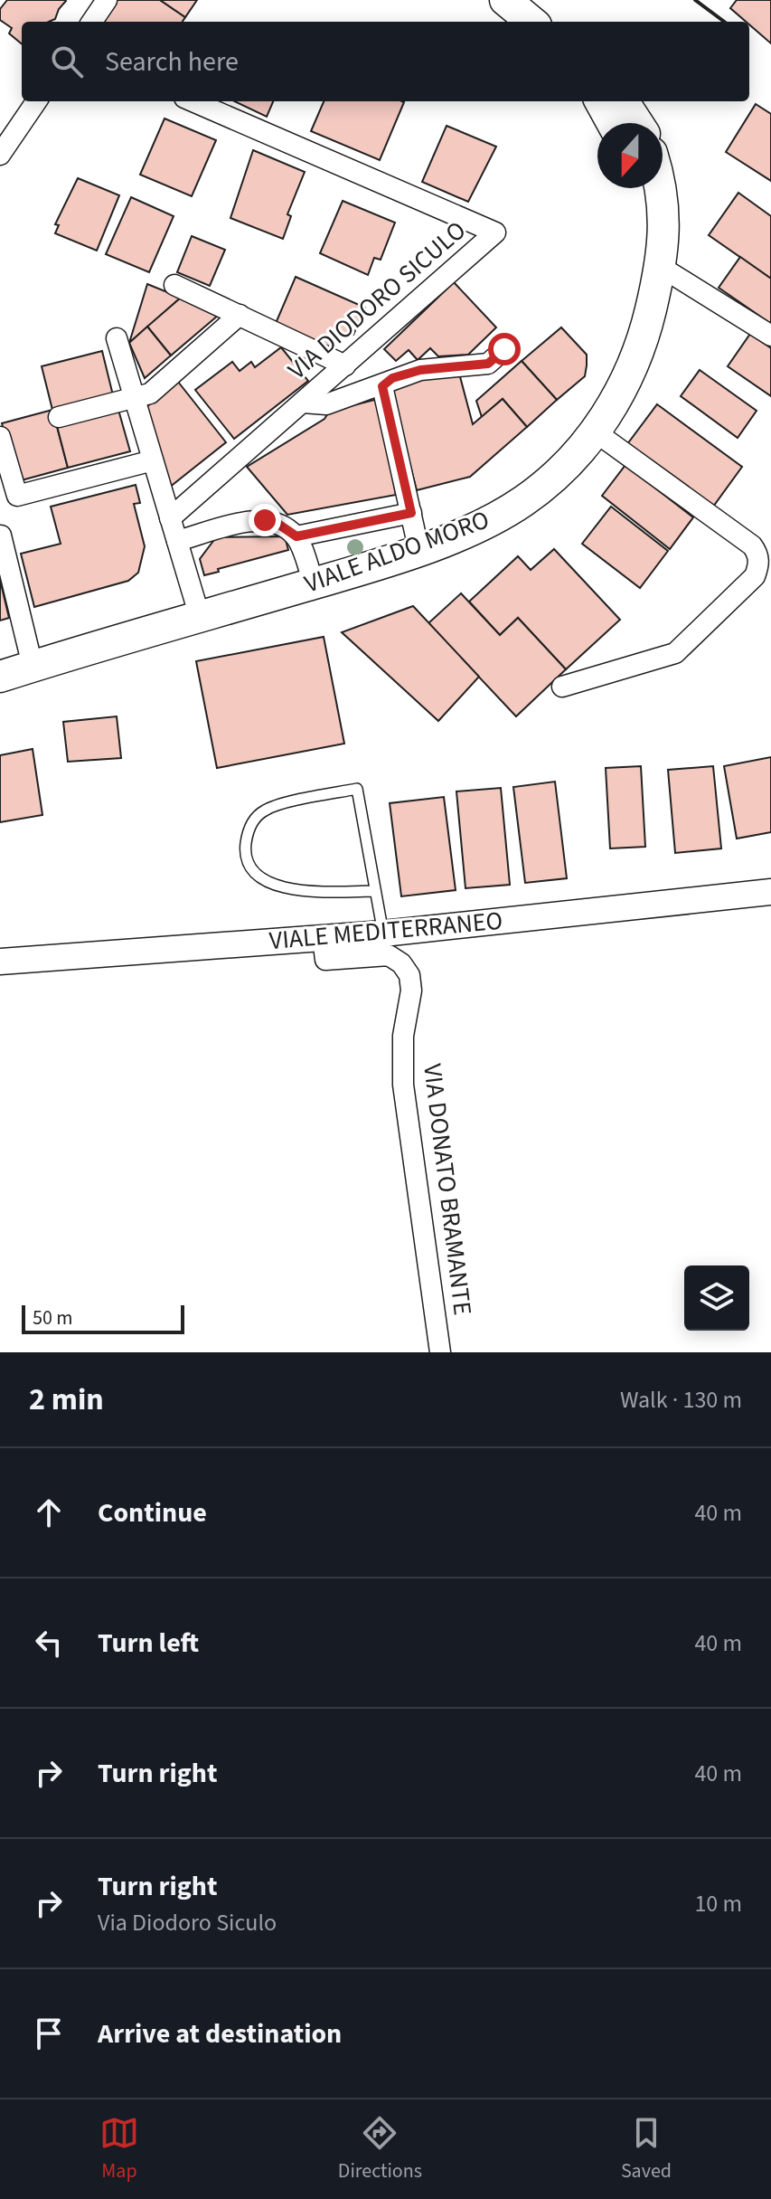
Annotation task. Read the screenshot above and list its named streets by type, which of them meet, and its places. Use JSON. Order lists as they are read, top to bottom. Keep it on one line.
{"streets":{"main road":["VIALE ALDO MORO"],"street":["VIA DIODORO SICULO","VIALE MEDITERRANEO","VIA DONATO BRAMANTE"]},"crossings":[["VIALE MEDITERRANEO","VIA DONATO BRAMANTE"]],"scale_bar":"50 m","north":"bottom","page":{"search":"Search here","scale":"50 m","heading":["2 min","Walk · 130 m"],"list":[["Continue","40 m"],["Turn left","40 m"],["Turn right","40 m"],["Turn right","Via Diodoro Siculo","10 m"],"Arrive at destination"],"nav":["Map","Directions","Saved"]}}
